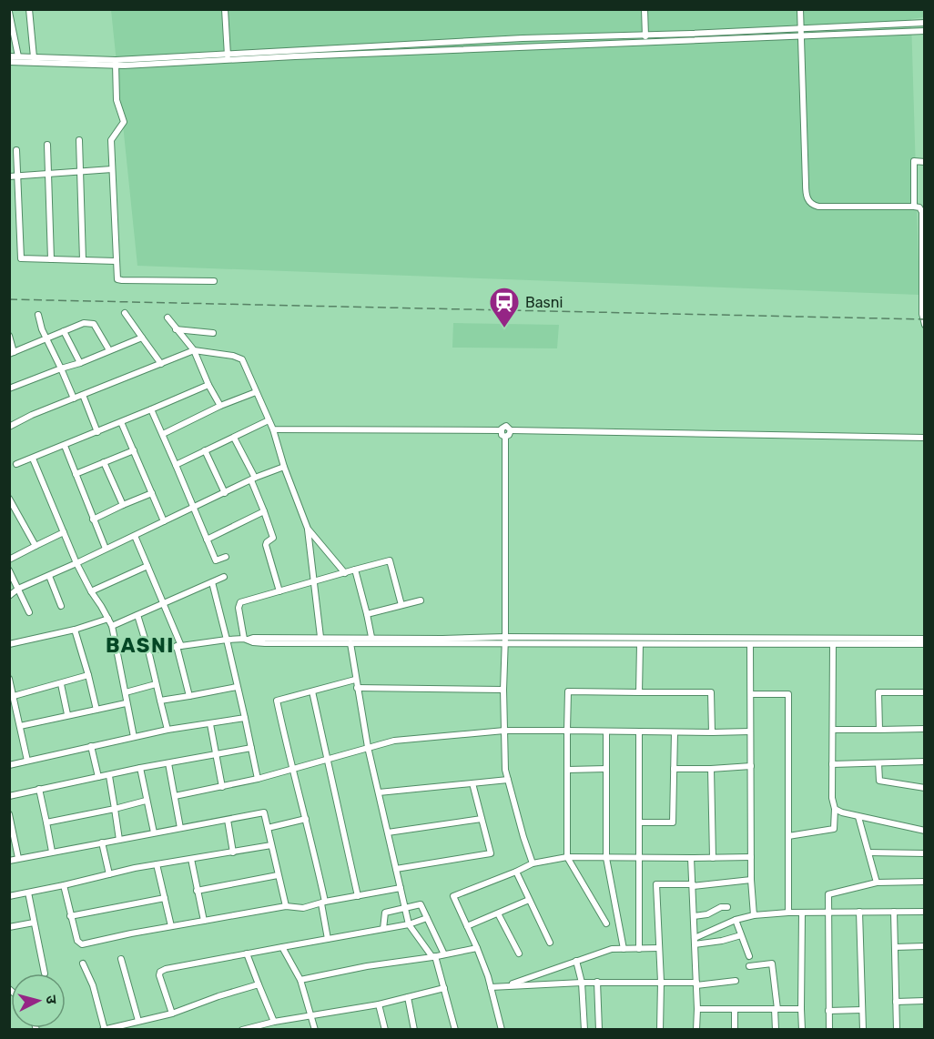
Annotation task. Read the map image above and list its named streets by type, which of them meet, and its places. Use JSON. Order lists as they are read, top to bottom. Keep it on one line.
{"districts":["BASNI"],"places":{"station":["Basni"]},"north":"right"}
